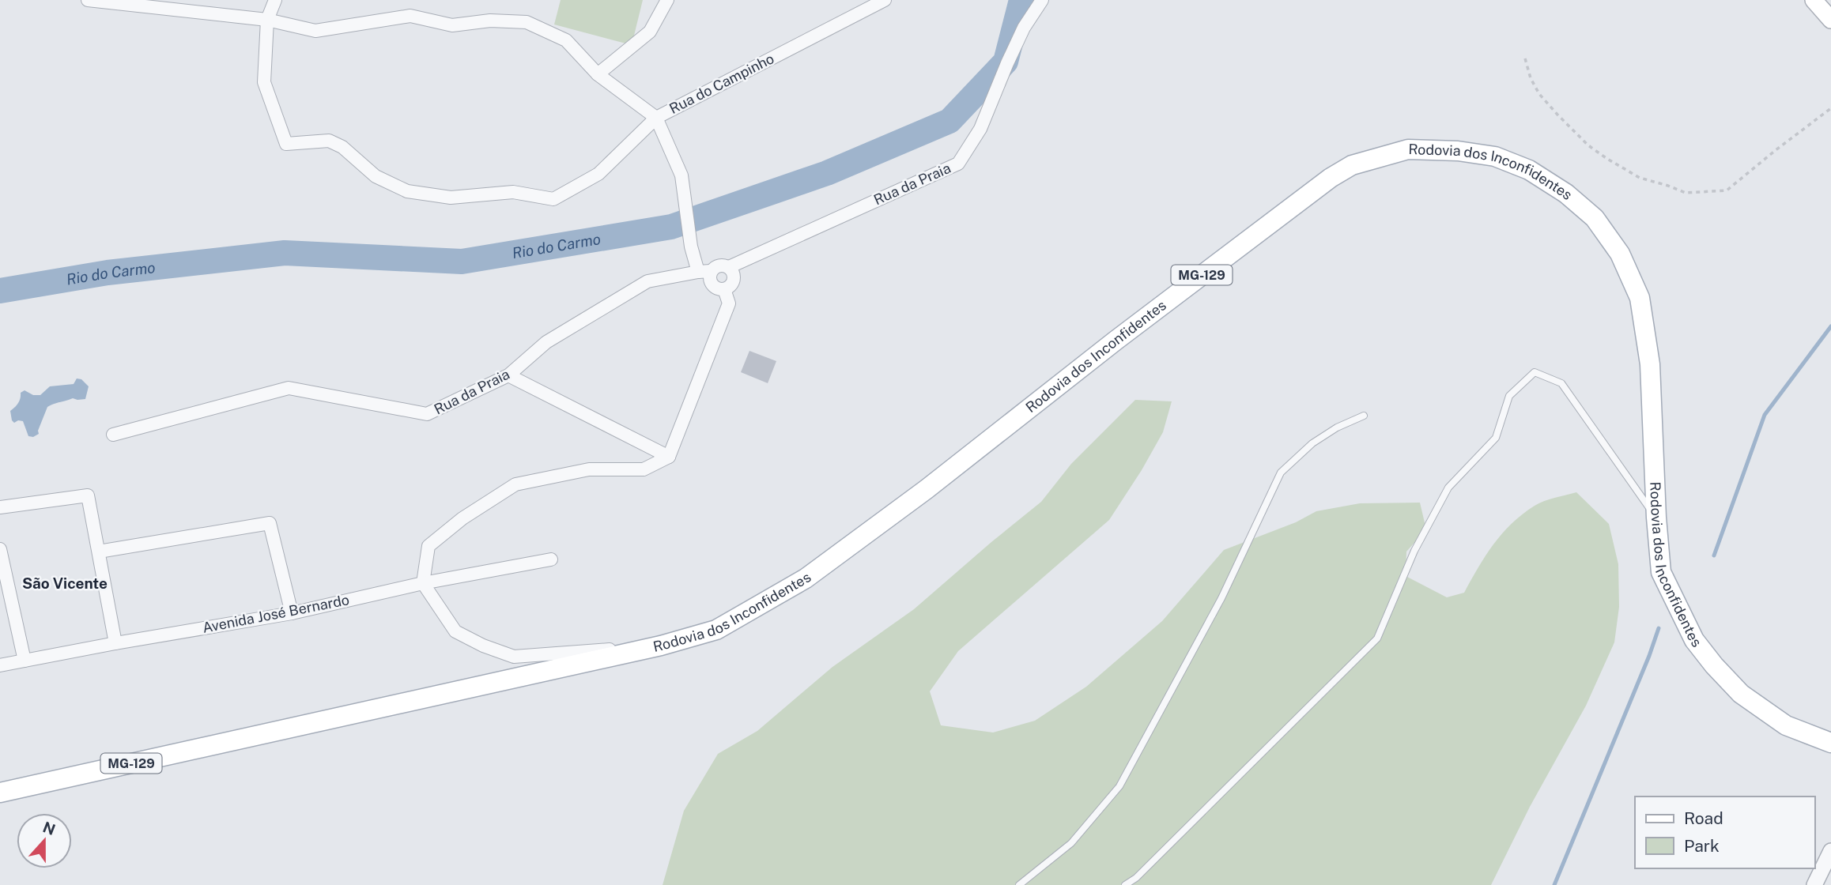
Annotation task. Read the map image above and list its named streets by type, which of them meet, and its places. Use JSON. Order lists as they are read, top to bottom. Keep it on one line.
{"streets":{"main road":["Rodovia dos Inconfidentes","MG-129"],"street":["Rua do Campinho","Rua da Praia","Avenida José Bernardo"]},"districts":["São Vicente"],"water":["Rio do Carmo"],"legend":["Road","Park"],"north":"top"}
